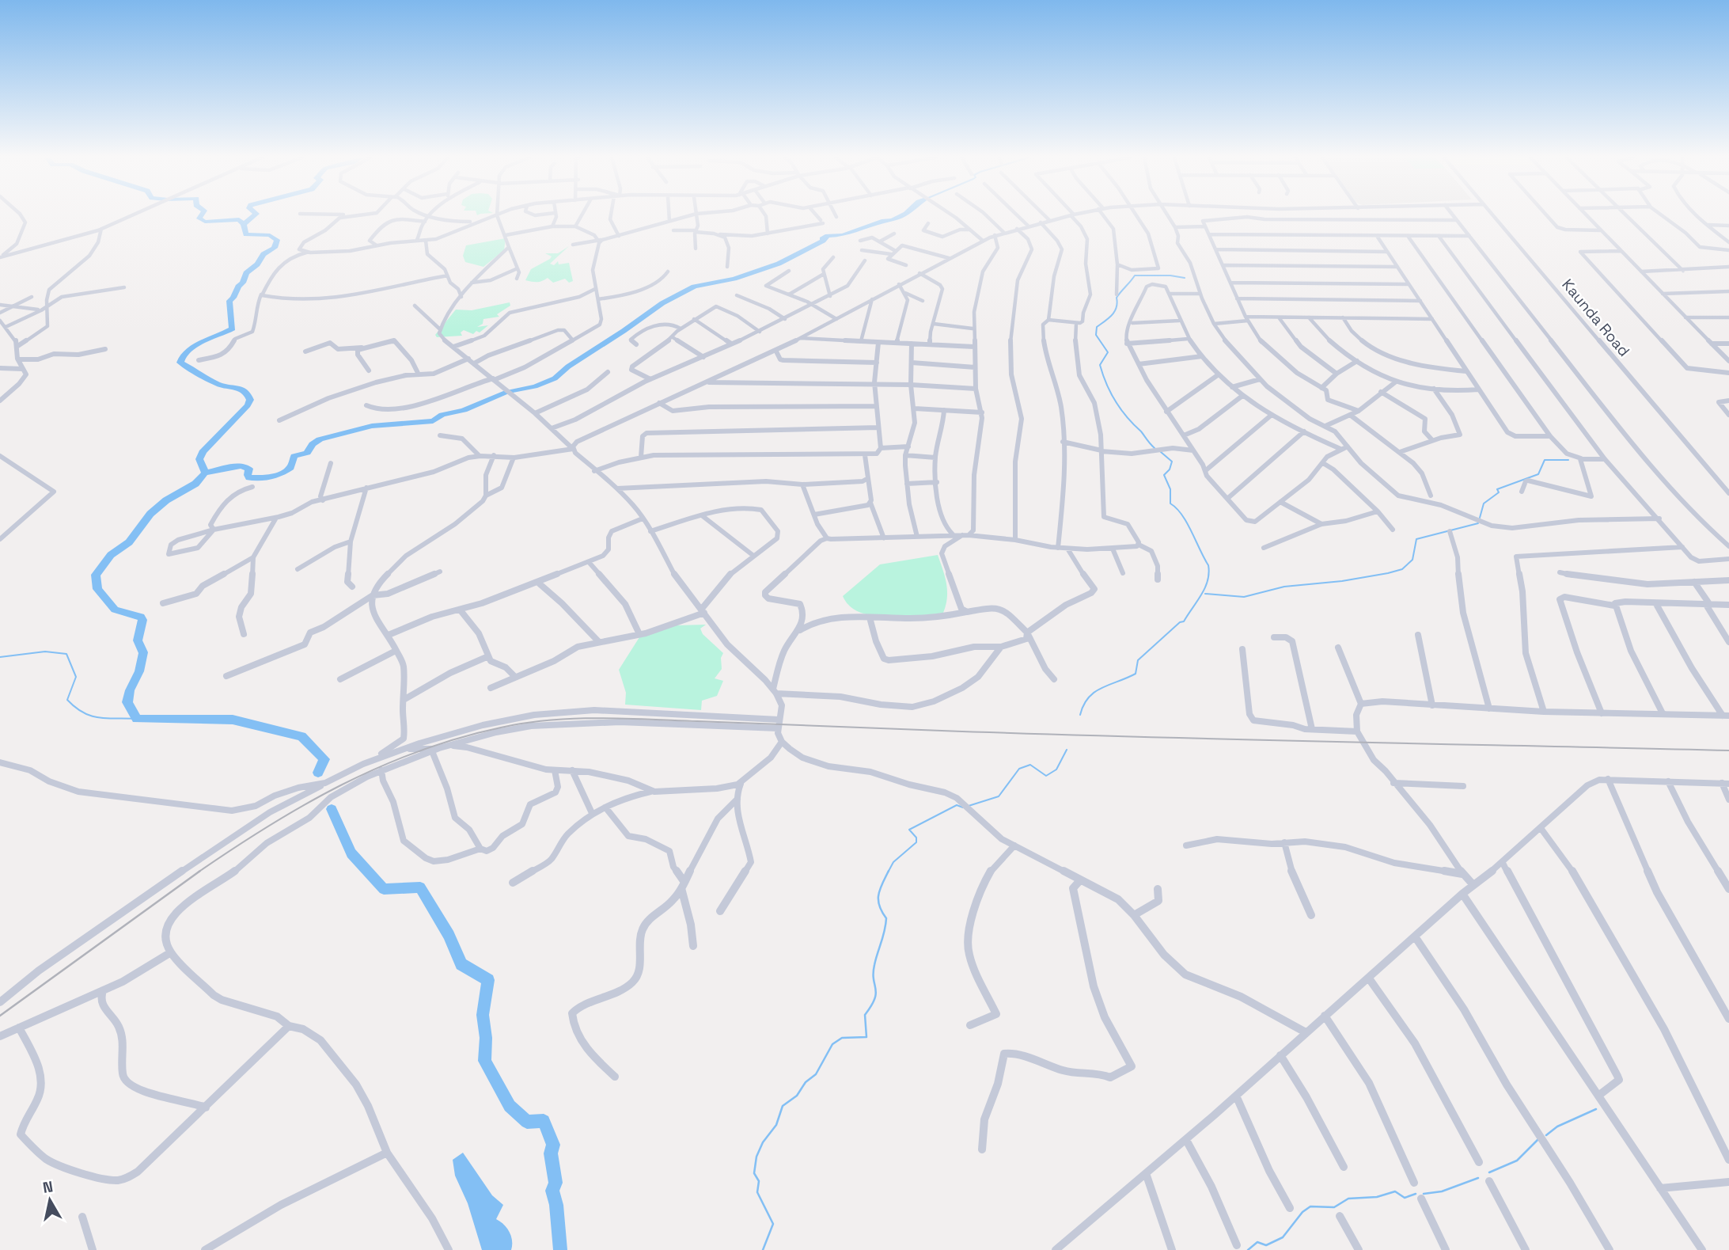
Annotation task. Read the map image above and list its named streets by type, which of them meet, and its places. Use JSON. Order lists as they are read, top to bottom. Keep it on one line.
{"streets":{"street":["Kaunda Road"]},"north":"top"}
